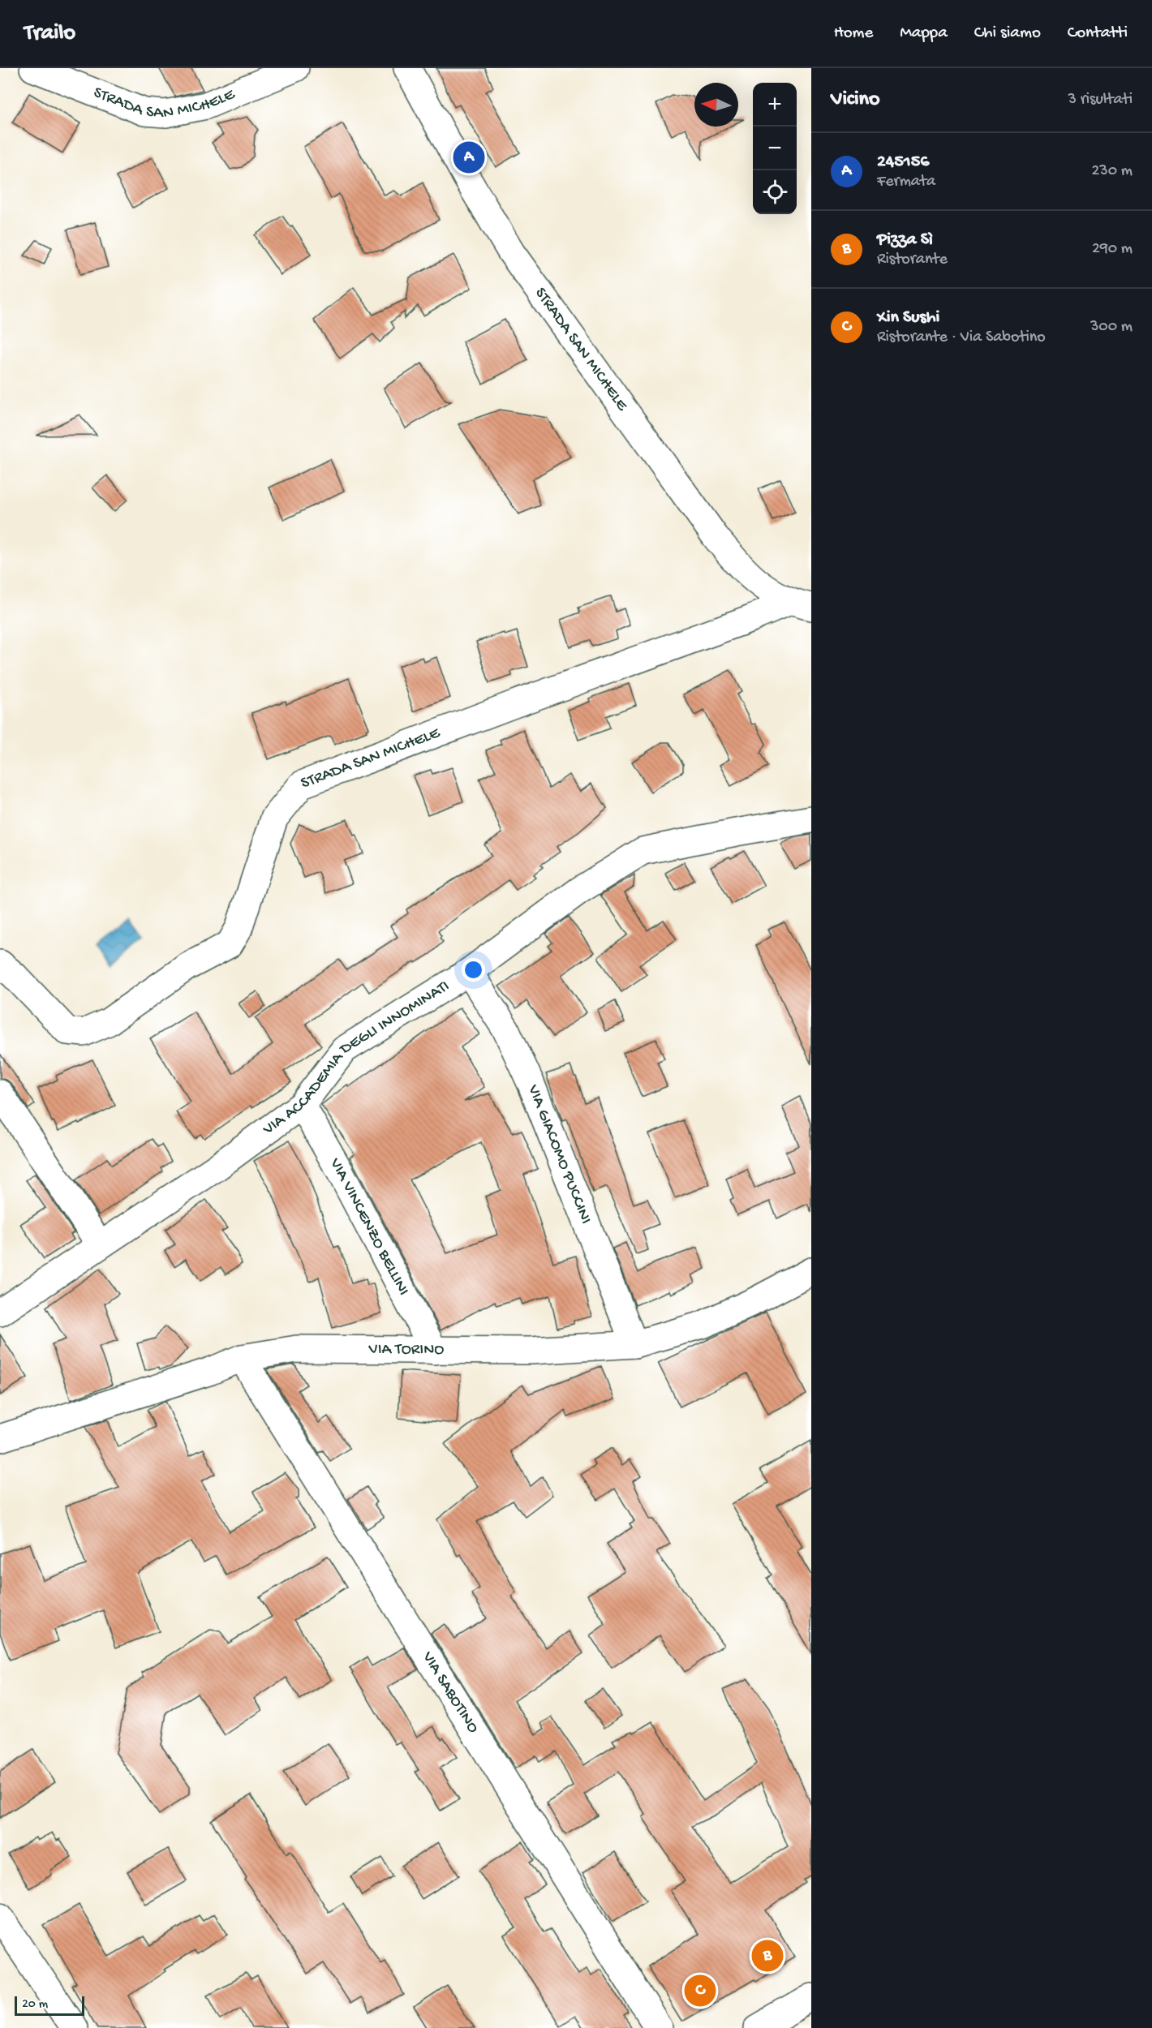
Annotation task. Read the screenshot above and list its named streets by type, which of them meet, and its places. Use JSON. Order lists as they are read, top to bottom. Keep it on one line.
{"streets":{"street":["STRADA SAN MICHELE","VIA ACCADEMIA DEGLI INNOMINATI","VIA GIACOMO PUCCINI","VIA VINCENZO BELLINI","VIA TORINO","VIA SABOTINO"]},"crossings":[["VIA ACCADEMIA DEGLI INNOMINATI","VIA GIACOMO PUCCINI"],["VIA ACCADEMIA DEGLI INNOMINATI","VIA VINCENZO BELLINI"],["VIA GIACOMO PUCCINI","VIA TORINO"],["VIA VINCENZO BELLINI","VIA TORINO"],["VIA TORINO","VIA SABOTINO"]],"scale_bar":"20 m","north":"left","page":{"header":"Trailo","nav":["Home","Mappa","Chi siamo","Contatti"],"heading":["Vicino","3 risultati"],"map_buttons":["+","−"],"list":[{"mark":"A","name":"245156","note":"Fermata","value":"230 m"},{"mark":"B","name":"Pizza Sì","note":"Ristorante","value":"290 m"},{"mark":"C","name":"Xin Sushi","note":"Ristorante · Via Sabotino","value":"300 m"}],"pins":["A","B","C"],"scale":"20 m"}}
